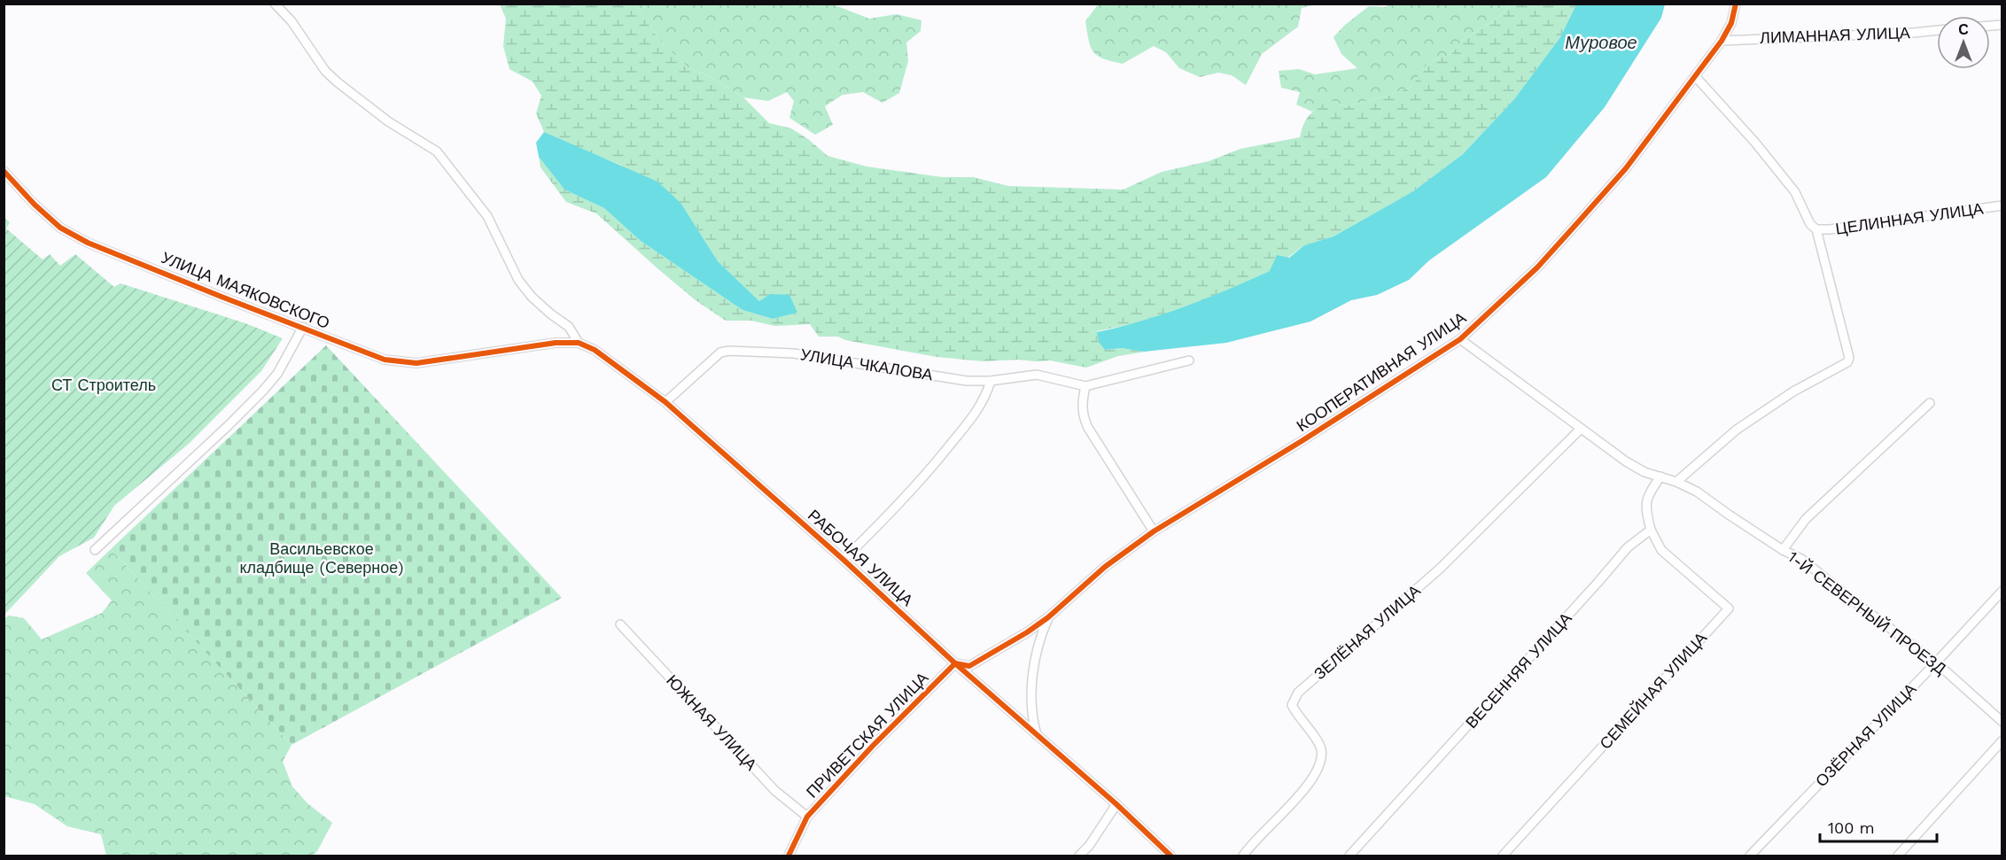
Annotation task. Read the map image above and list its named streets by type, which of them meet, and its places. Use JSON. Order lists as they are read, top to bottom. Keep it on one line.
{"streets":{"street":["ЛИМАННАЯ УЛИЦА","ЦЕЛИННАЯ УЛИЦА","УЛИЦА МАЯКОВСКОГО","УЛИЦА ЧКАЛОВА","КООПЕРАТИВНАЯ УЛИЦА","РАБОЧАЯ УЛИЦА","1-Й СЕВЕРНЫЙ ПРОЕЗД","ЗЕЛЁНАЯ УЛИЦА","ВЕСЕННЯЯ УЛИЦА","СЕМЕЙНАЯ УЛИЦА","ЮЖНАЯ УЛИЦА","ПРИВЕТСКАЯ УЛИЦА","ОЗЁРНАЯ УЛИЦА"]},"crossings":[["ЛИМАННАЯ УЛИЦА","КООПЕРАТИВНАЯ УЛИЦА"],["ЦЕЛИННАЯ УЛИЦА","КООПЕРАТИВНАЯ УЛИЦА"],["ЦЕЛИННАЯ УЛИЦА","1-Й СЕВЕРНЫЙ ПРОЕЗД"],["УЛИЦА МАЯКОВСКОГО","РАБОЧАЯ УЛИЦА"],["УЛИЦА ЧКАЛОВА","РАБОЧАЯ УЛИЦА"],["КООПЕРАТИВНАЯ УЛИЦА","РАБОЧАЯ УЛИЦА"],["КООПЕРАТИВНАЯ УЛИЦА","1-Й СЕВЕРНЫЙ ПРОЕЗД"],["КООПЕРАТИВНАЯ УЛИЦА","ПРИВЕТСКАЯ УЛИЦА"],["РАБОЧАЯ УЛИЦА","ПРИВЕТСКАЯ УЛИЦА"],["1-Й СЕВЕРНЫЙ ПРОЕЗД","ЗЕЛЁНАЯ УЛИЦА"],["1-Й СЕВЕРНЫЙ ПРОЕЗД","ОЗЁРНАЯ УЛИЦА"],["ВЕСЕННЯЯ УЛИЦА","СЕМЕЙНАЯ УЛИЦА"],["ЮЖНАЯ УЛИЦА","ПРИВЕТСКАЯ УЛИЦА"]],"water":["Муровое"],"parks":["СТ Строитель","Васильевское кладбище (Северное)"],"scale_bar":"100 m","north":"top"}
